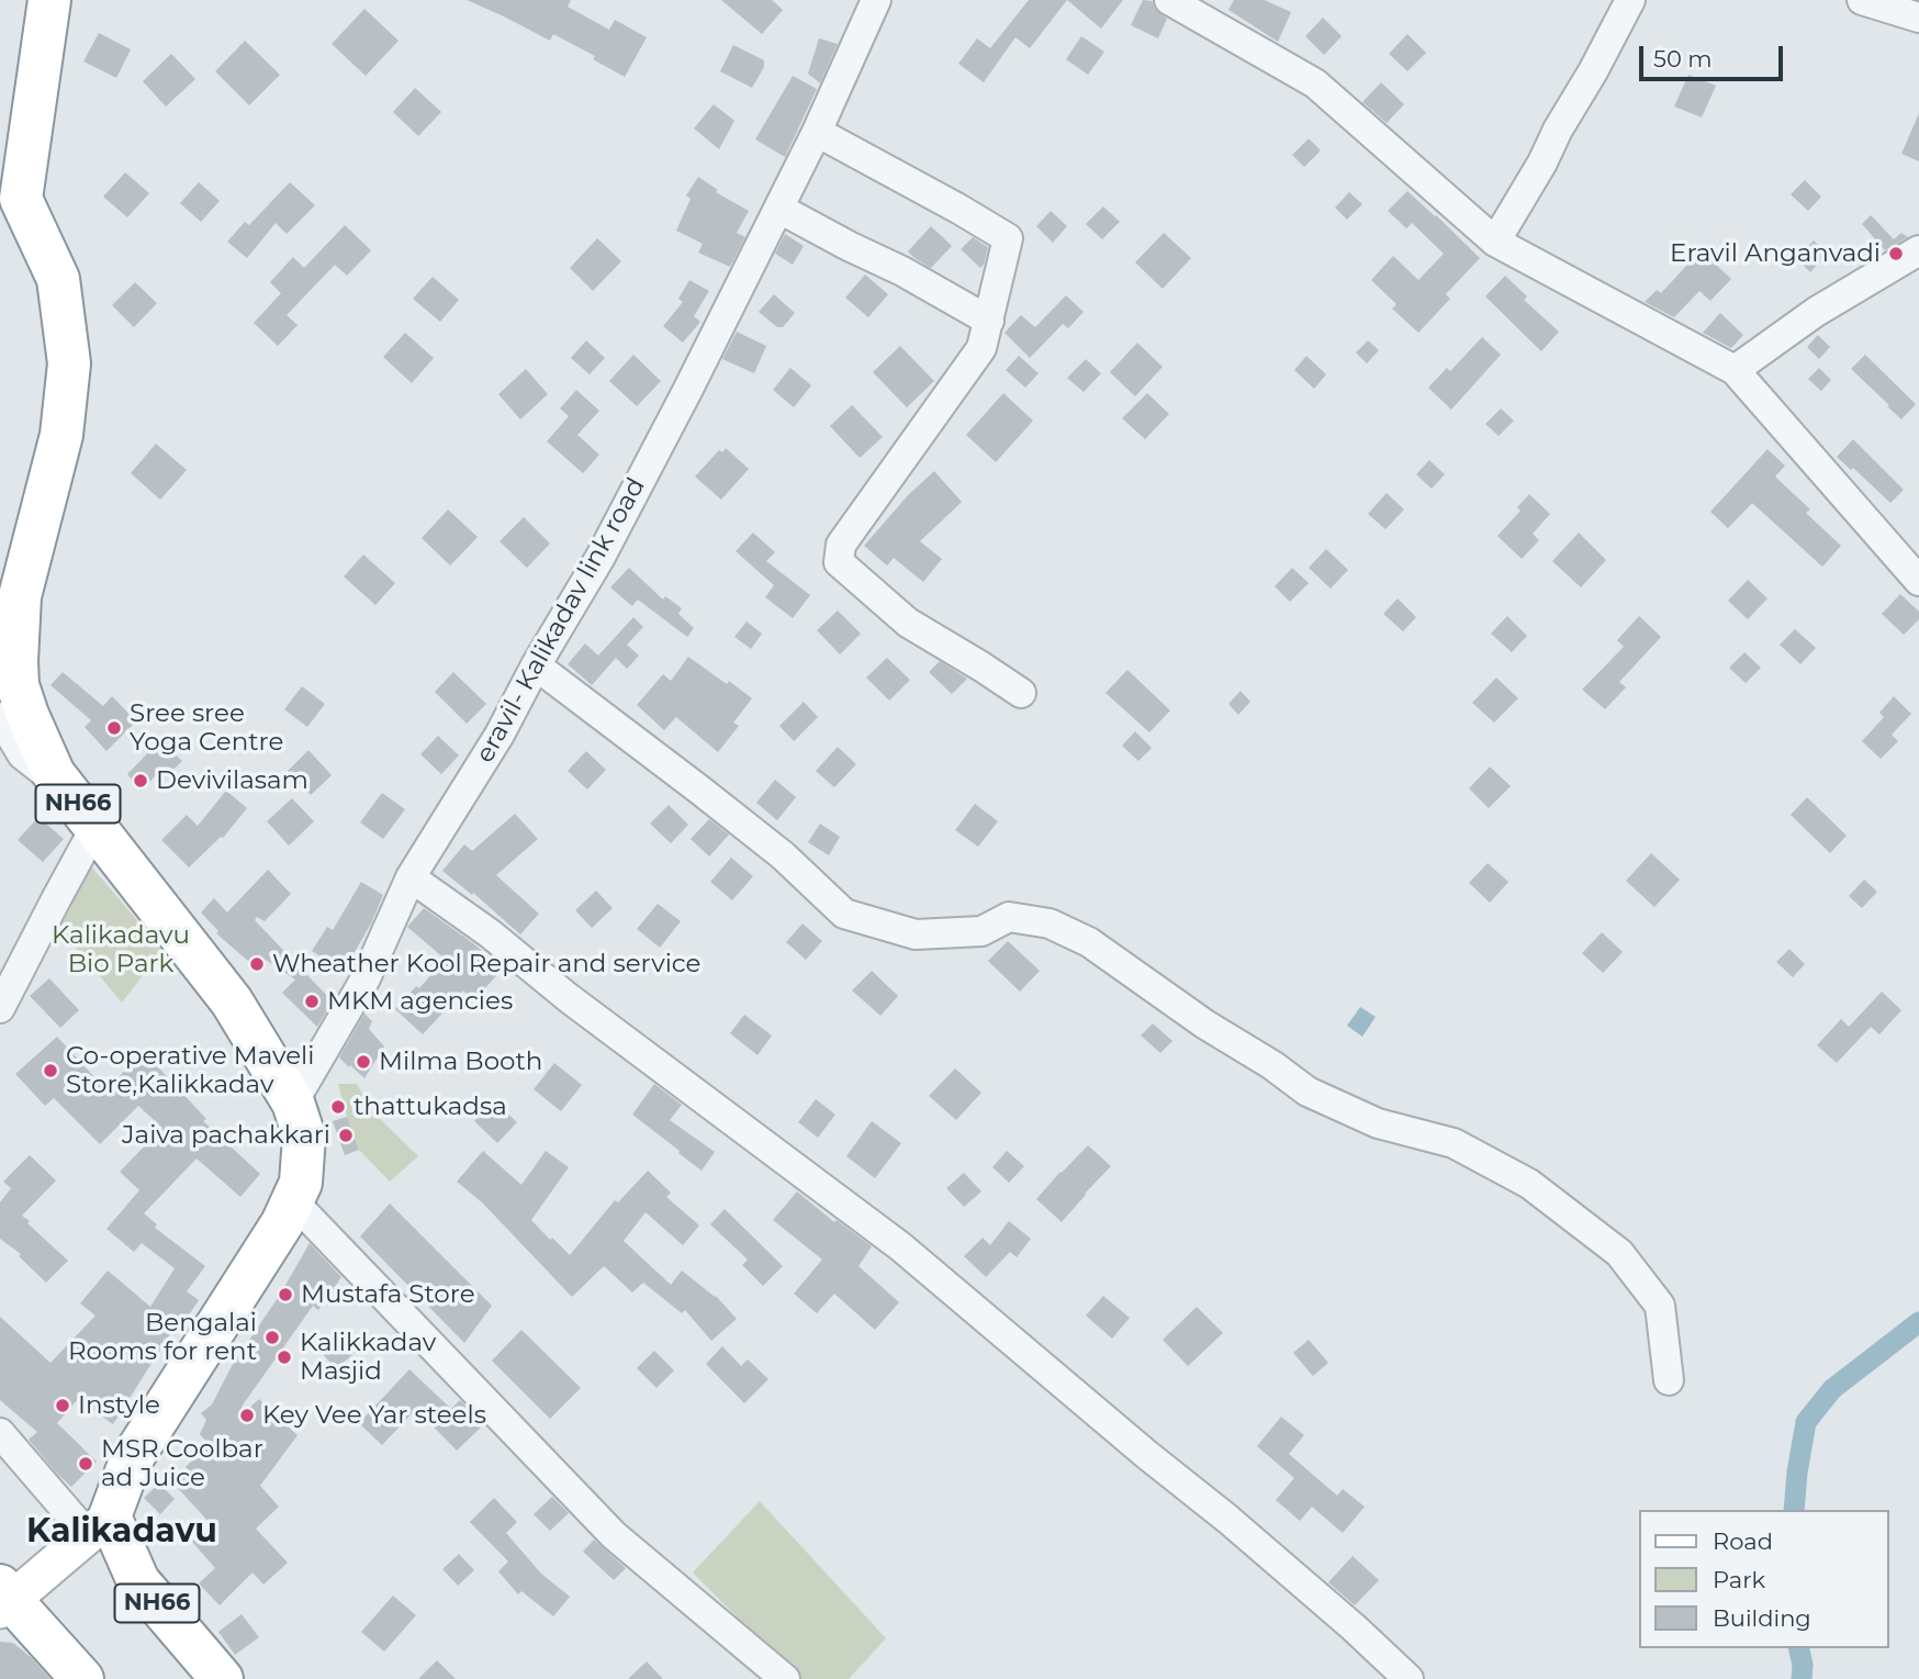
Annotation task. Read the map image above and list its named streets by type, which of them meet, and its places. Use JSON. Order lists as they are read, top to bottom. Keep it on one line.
{"streets":{"highway":["NH66"],"street":["eravil- Kalikadav link road"]},"crossings":[["eravil- Kalikadav link road","NH66"]],"districts":["Kalikadavu"],"parks":["Kalikadavu Bio Park"],"places":["Eravil Anganvadi","Sree sree Yoga Centre","Devivilasam","Wheather Kool Repair and service","MKM agencies","Milma Booth","Co-operative Maveli Store,Kalikkadav","thattukadsa","Jaiva pachakkari","Mustafa Store","Bengalai Rooms for rent","Kalikkadav Masjid","Instyle","Key Vee Yar steels","MSR Coolbar ad Juice"],"legend":["Road","Park","Building"],"scale_bar":"50 m"}
